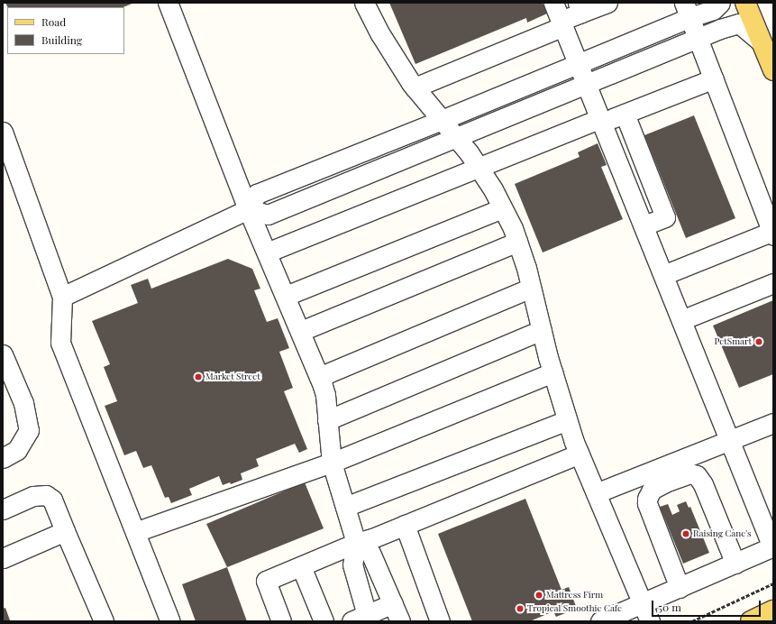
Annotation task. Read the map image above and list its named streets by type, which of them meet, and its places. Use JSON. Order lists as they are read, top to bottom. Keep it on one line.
{"places":["PetSmart","Market Street","Raising Cane's","Mattress Firm","Tropical Smoothie Cafe"],"legend":["Road","Building"],"scale_bar":"50 m"}
